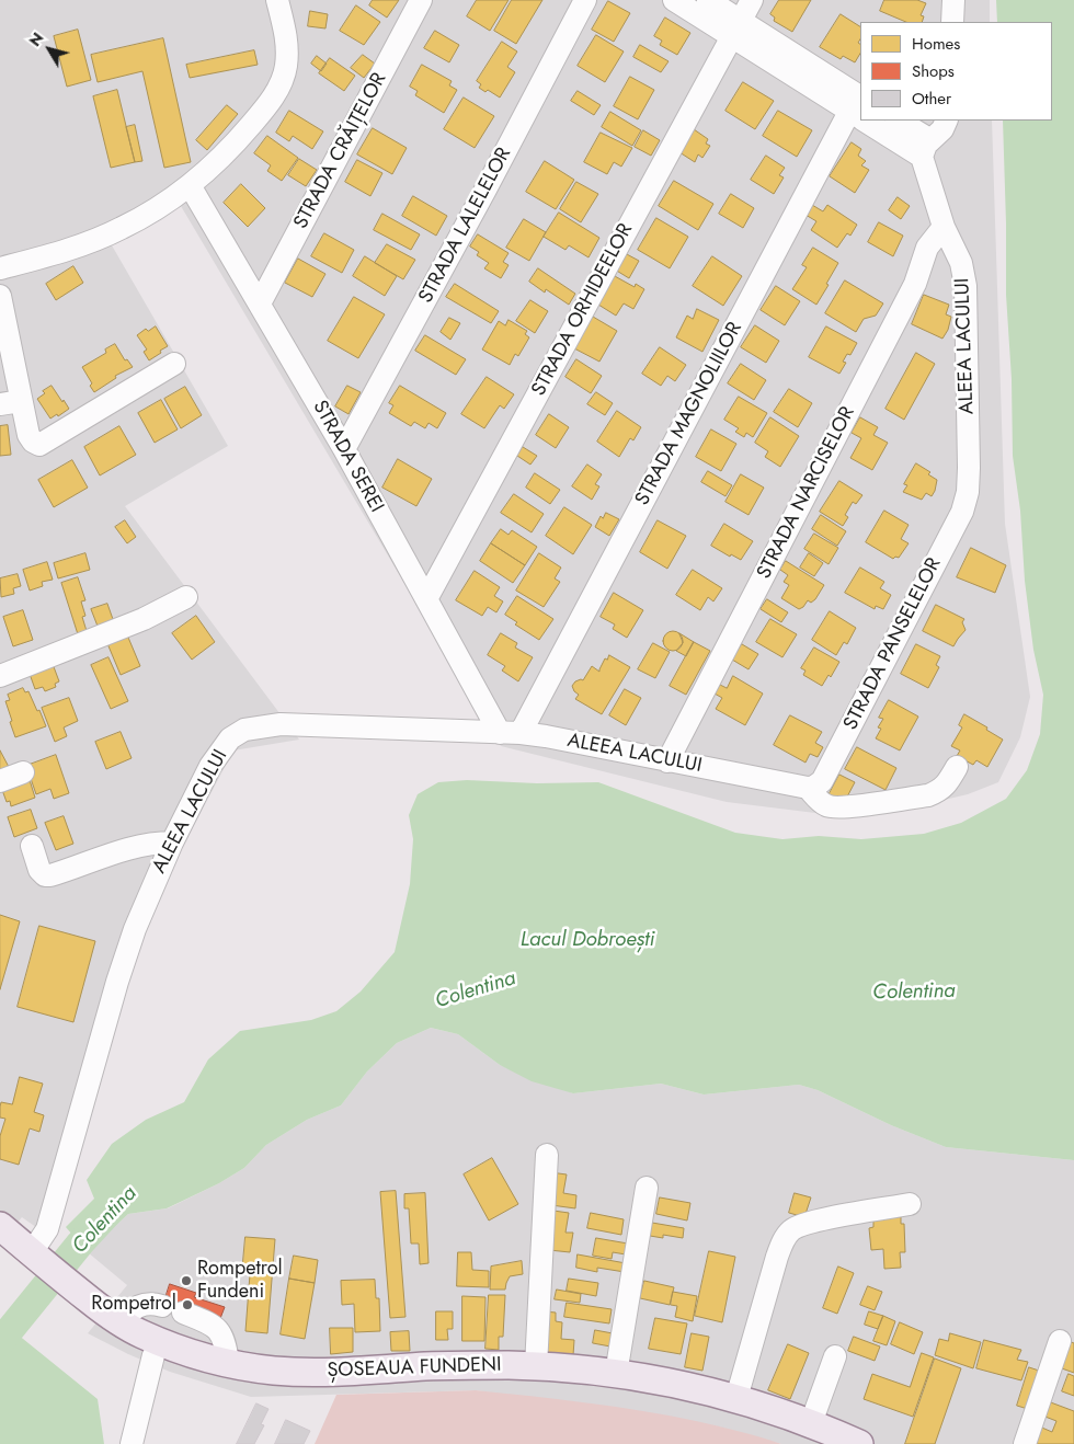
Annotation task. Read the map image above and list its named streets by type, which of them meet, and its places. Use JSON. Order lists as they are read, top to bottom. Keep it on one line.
{"streets":{"main road":["ȘOSEAUA FUNDENI"],"street":["STRADA CRĂIȚELOR","STRADA LALELELOR","STRADA ORHIDEELOR","ALEEA LACULUI","STRADA MAGNOLIILOR","STRADA SEREI","STRADA NARCISELOR","STRADA PANSELELOR"]},"crossings":[["STRADA CRĂIȚELOR","STRADA SEREI"],["STRADA LALELELOR","STRADA SEREI"],["STRADA ORHIDEELOR","STRADA SEREI"],["ALEEA LACULUI","STRADA MAGNOLIILOR"],["ALEEA LACULUI","STRADA SEREI"],["ALEEA LACULUI","STRADA NARCISELOR"],["ALEEA LACULUI","STRADA PANSELELOR"],["ALEEA LACULUI","ȘOSEAUA FUNDENI"],["STRADA MAGNOLIILOR","STRADA SEREI"]],"water":["Lacul Dobroești","Colentina"],"places":["Rompetrol Fundeni","Rompetrol"],"legend":["Homes","Shops","Other"],"north":"top left"}
